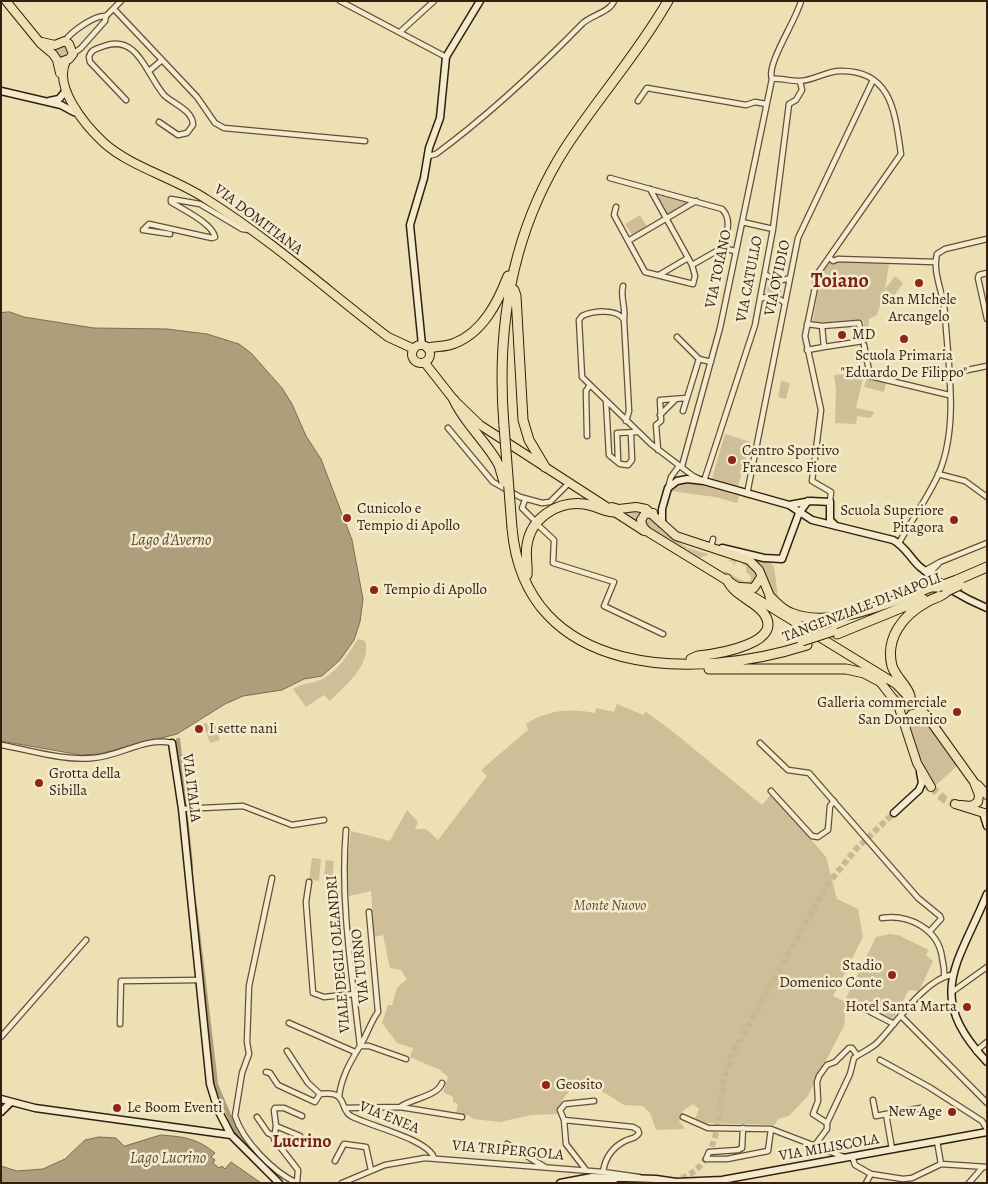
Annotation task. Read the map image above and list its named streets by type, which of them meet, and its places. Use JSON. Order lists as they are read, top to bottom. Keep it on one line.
{"streets":{"highway":["TANGENZIALE DI NAPOLI"],"main road":["VIA DOMITIANA"],"street":["VIA TOIANO","VIA OVIDIO","VIA CATULLO","VIA ITALIA","VIALE DEGLI OLEANDRI","VIA TURNO","VIA ENEA","VIA MILISCOLA","VIA TRIPERGOLA"]},"crossings":[["VIALE DEGLI OLEANDRI","VIA TURNO"],["VIA TURNO","VIA ENEA"],["VIA ENEA","VIA TRIPERGOLA"],["VIA MILISCOLA","VIA TRIPERGOLA"]],"districts":["Toiano","Lucrino"],"water":["Lago d'Averno","Lago Lucrino"],"parks":["Monte Nuovo"],"places":["San MIchele Arcangelo","MD","Scuola Primaria \"Eduardo De Filippo\"","Centro Sportivo Francesco Fiore","Cunicolo e Tempio di Apollo","Scuola Superiore Pitagora","Tempio di Apollo","Galleria commerciale San Domenico","I sette nani","Grotta della Sibilla","Stadio Domenico Conte","Hotel Santa Marta","Geosito","Le Boom Eventi","New Age"]}
